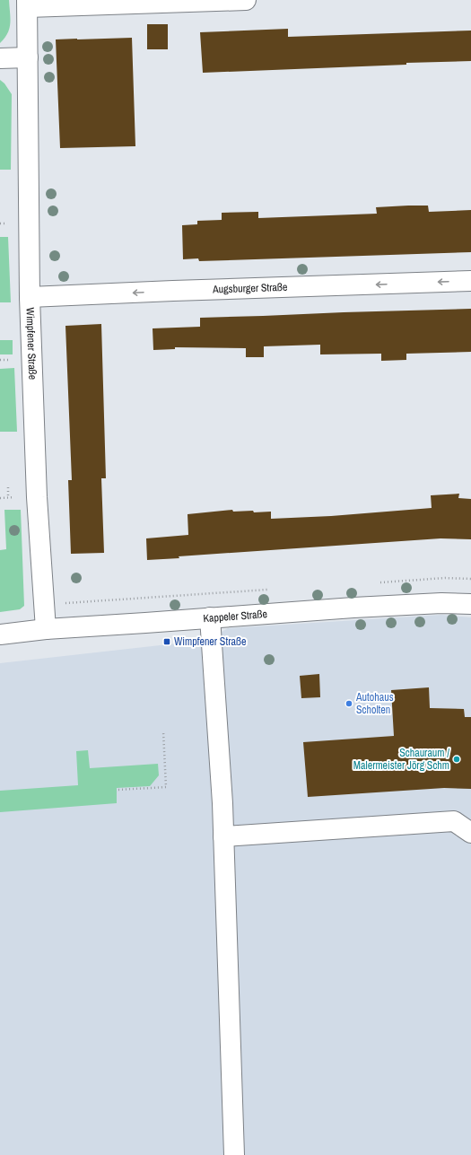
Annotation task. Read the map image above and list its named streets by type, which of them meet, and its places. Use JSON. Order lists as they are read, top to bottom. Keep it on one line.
{"streets":{"street":["Augsburger Straße","Wimpfener Straße","Kappeler Straße"]},"crossings":[["Augsburger Straße","Wimpfener Straße"],["Wimpfener Straße","Kappeler Straße"]],"one_way":["Augsburger Straße"],"places":{"transit":["Wimpfener Straße"],"other":["Autohaus Scholten","Schauraum / Malermeister Jörg Schm"]}}
